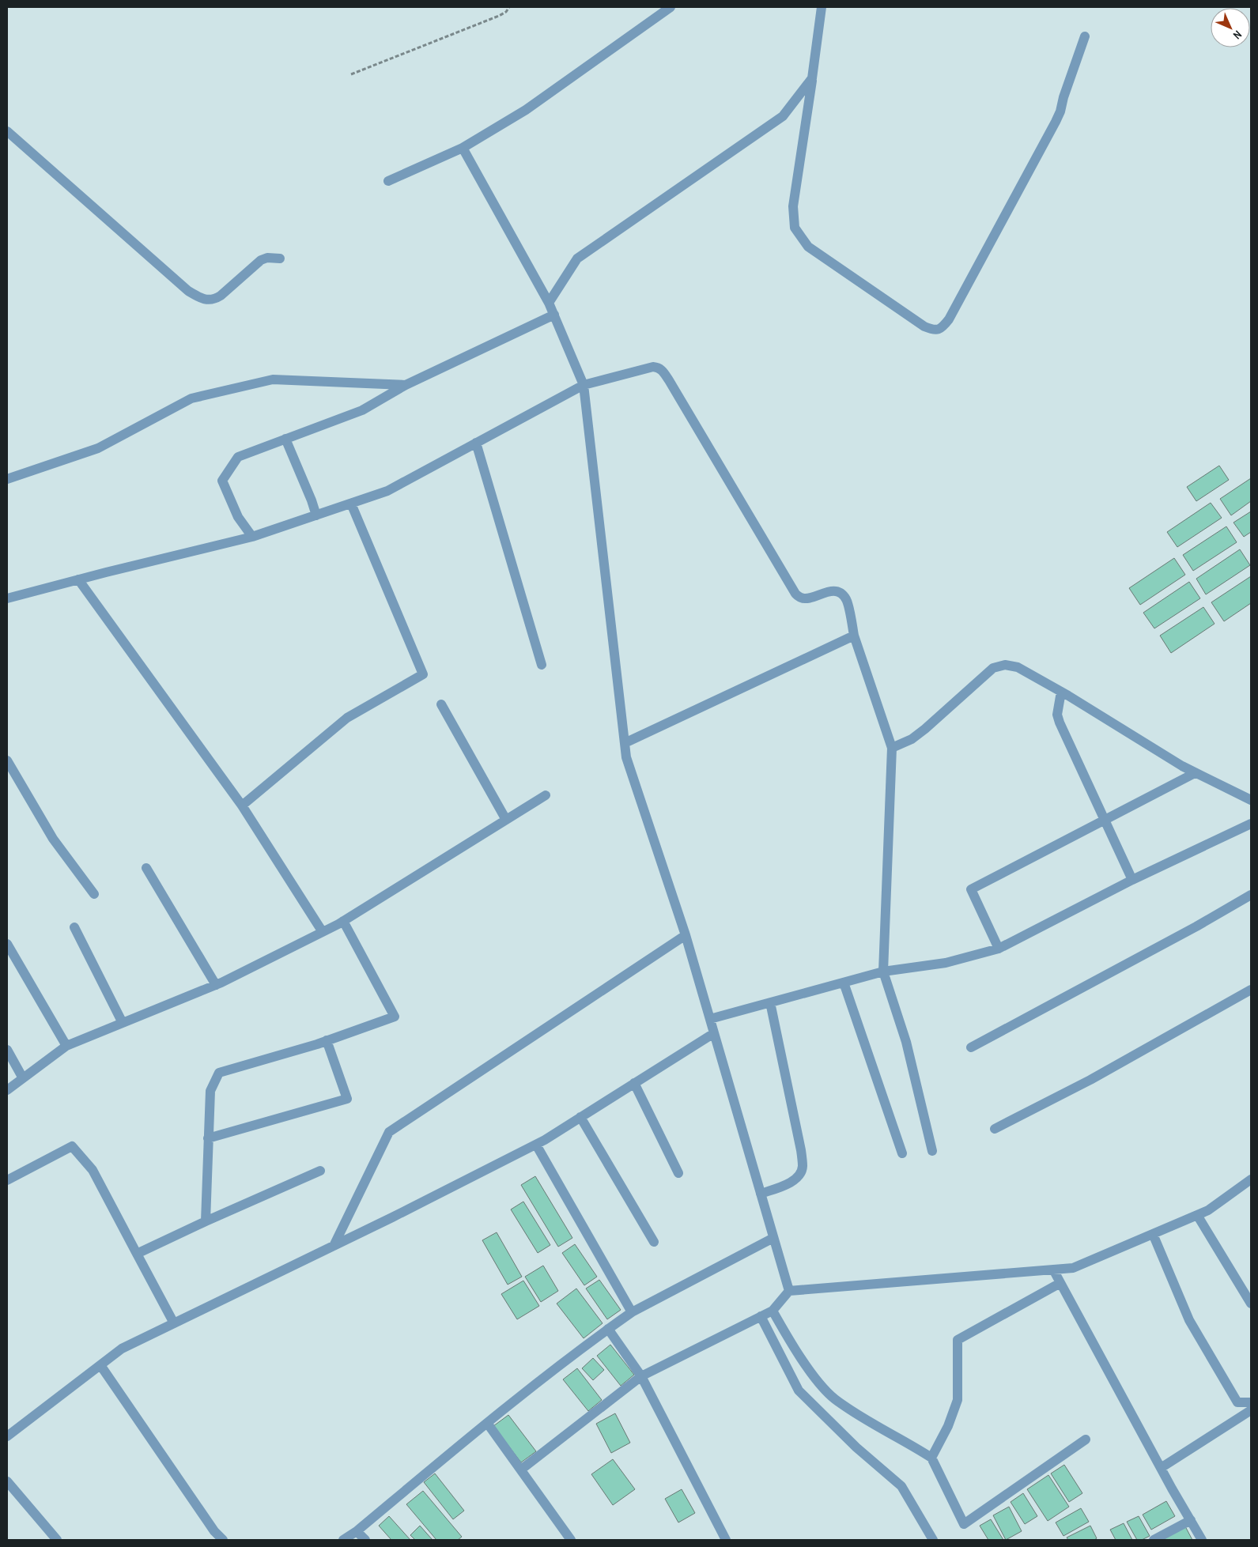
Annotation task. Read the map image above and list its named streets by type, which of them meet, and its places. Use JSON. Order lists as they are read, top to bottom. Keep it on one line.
{"north":"bottom right"}
